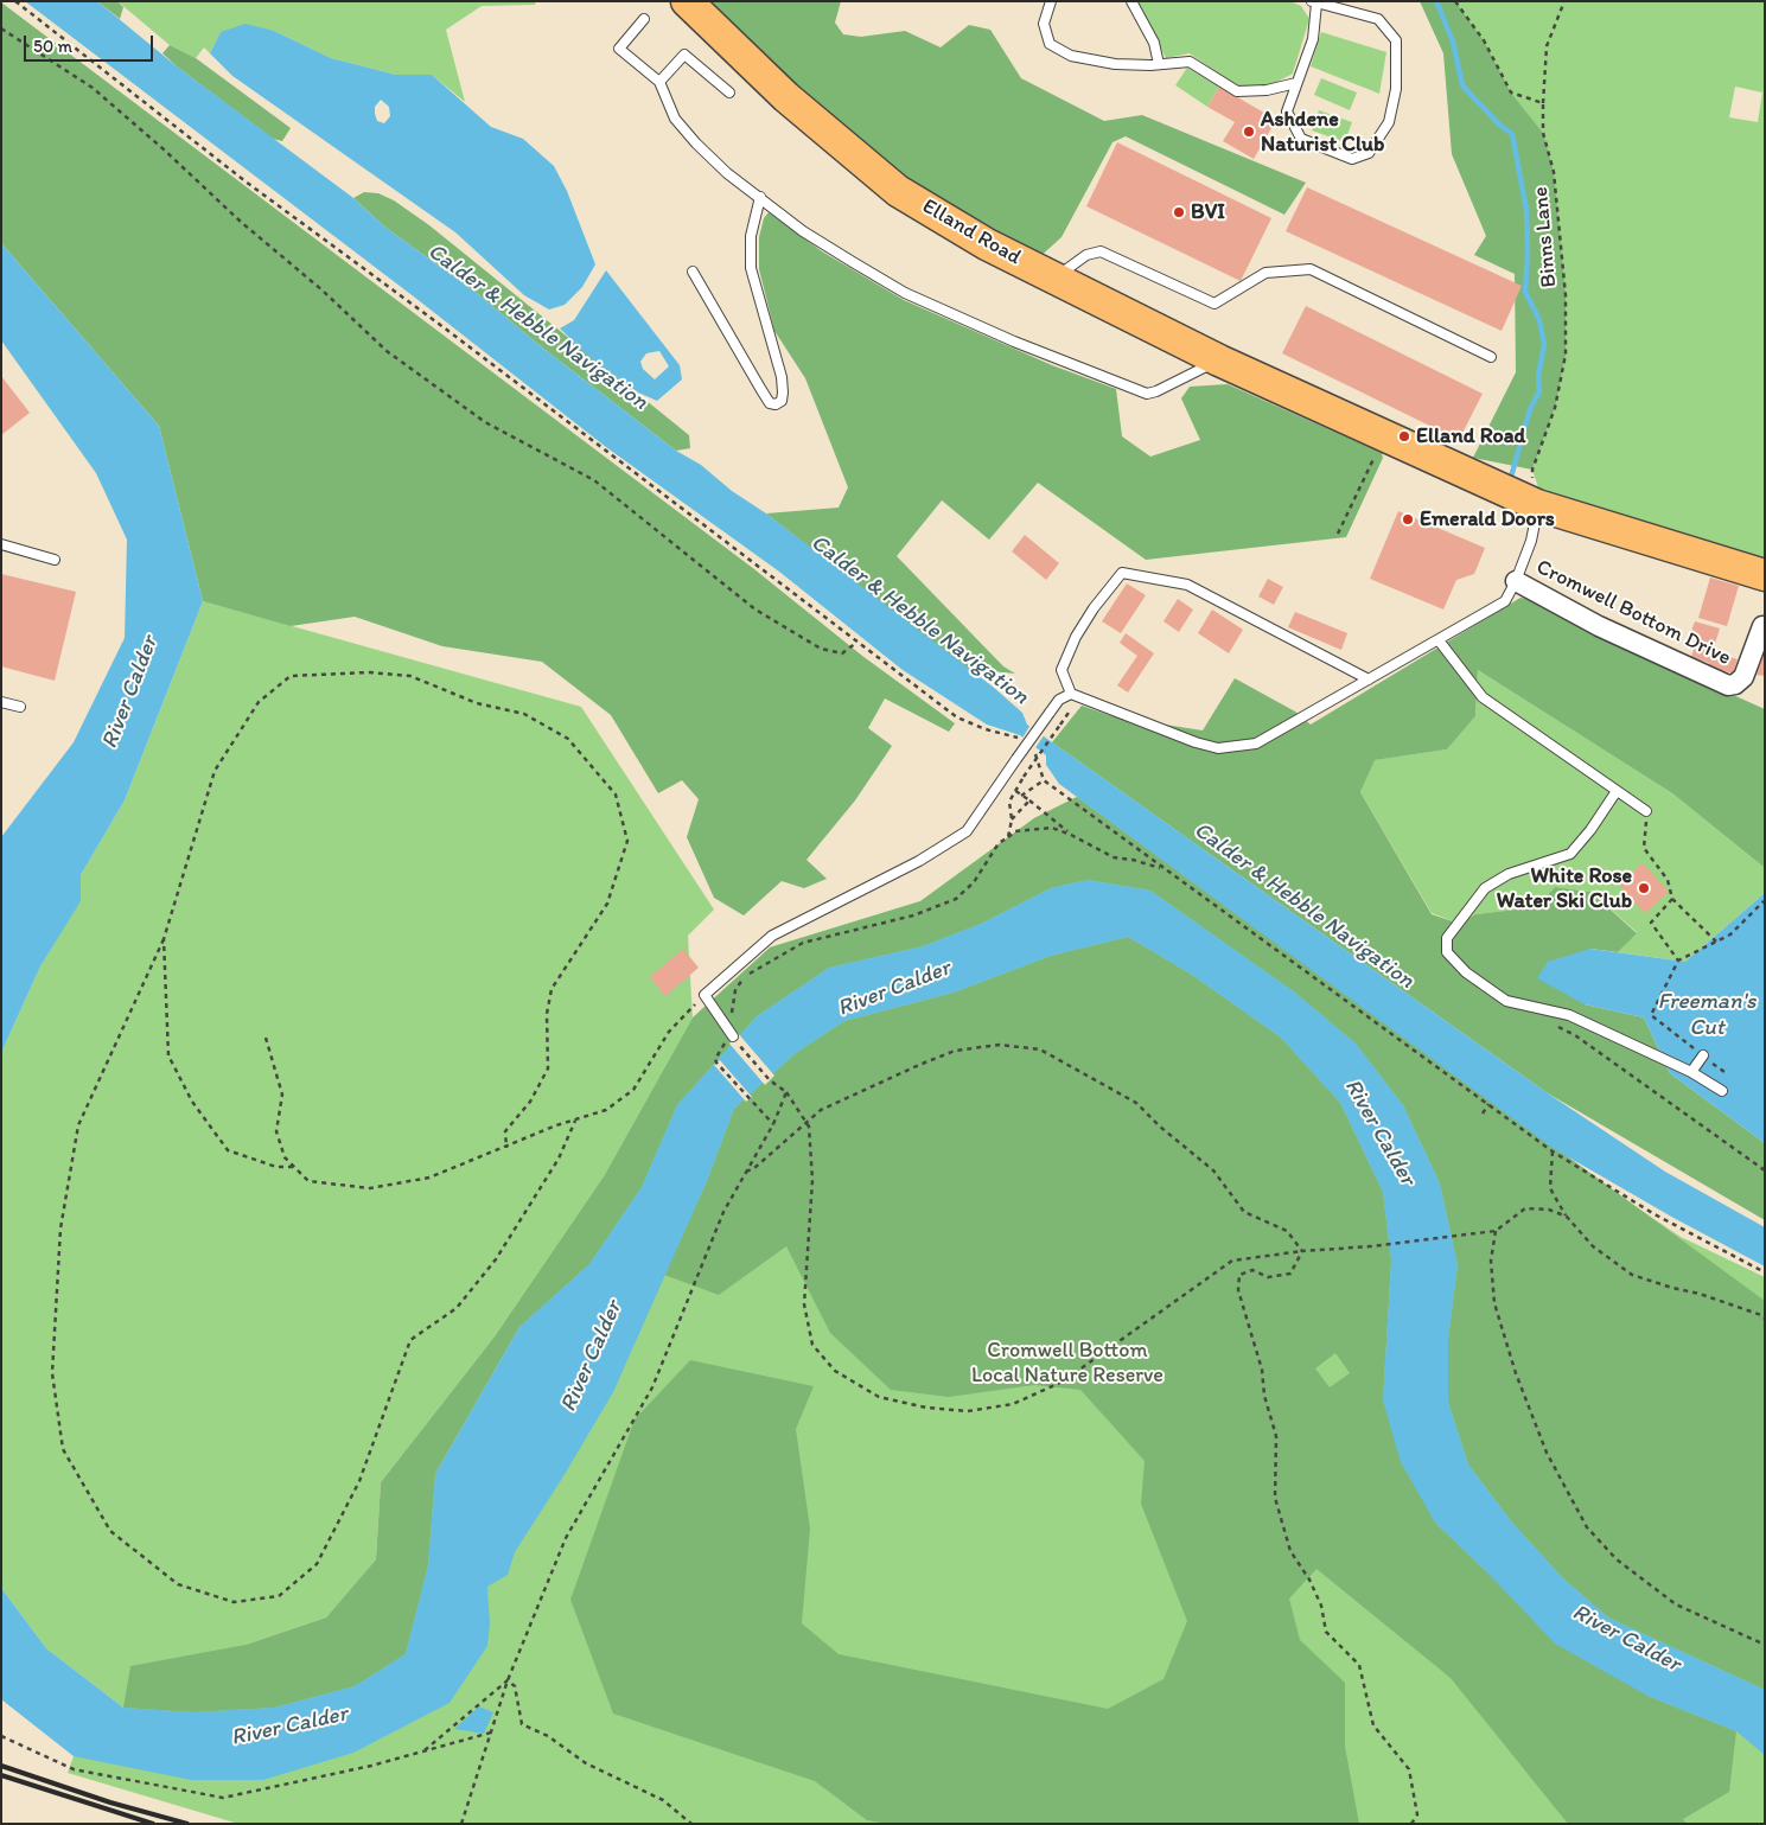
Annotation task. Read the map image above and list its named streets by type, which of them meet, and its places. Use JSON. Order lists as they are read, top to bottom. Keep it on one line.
{"streets":{"main road":["Elland Road"],"street":["Cromwell Bottom Drive"],"path":["Binns Lane"]},"crossings":[["Elland Road","Binns Lane"]],"water":["Calder & Hebble Navigation","River Calder","Freeman's Cut"],"parks":["Cromwell Bottom Local Nature Reserve"],"places":["Ashdene Naturist Club","BVI","Elland Road","Emerald Doors","White Rose Water Ski Club"],"scale_bar":"50 m"}
